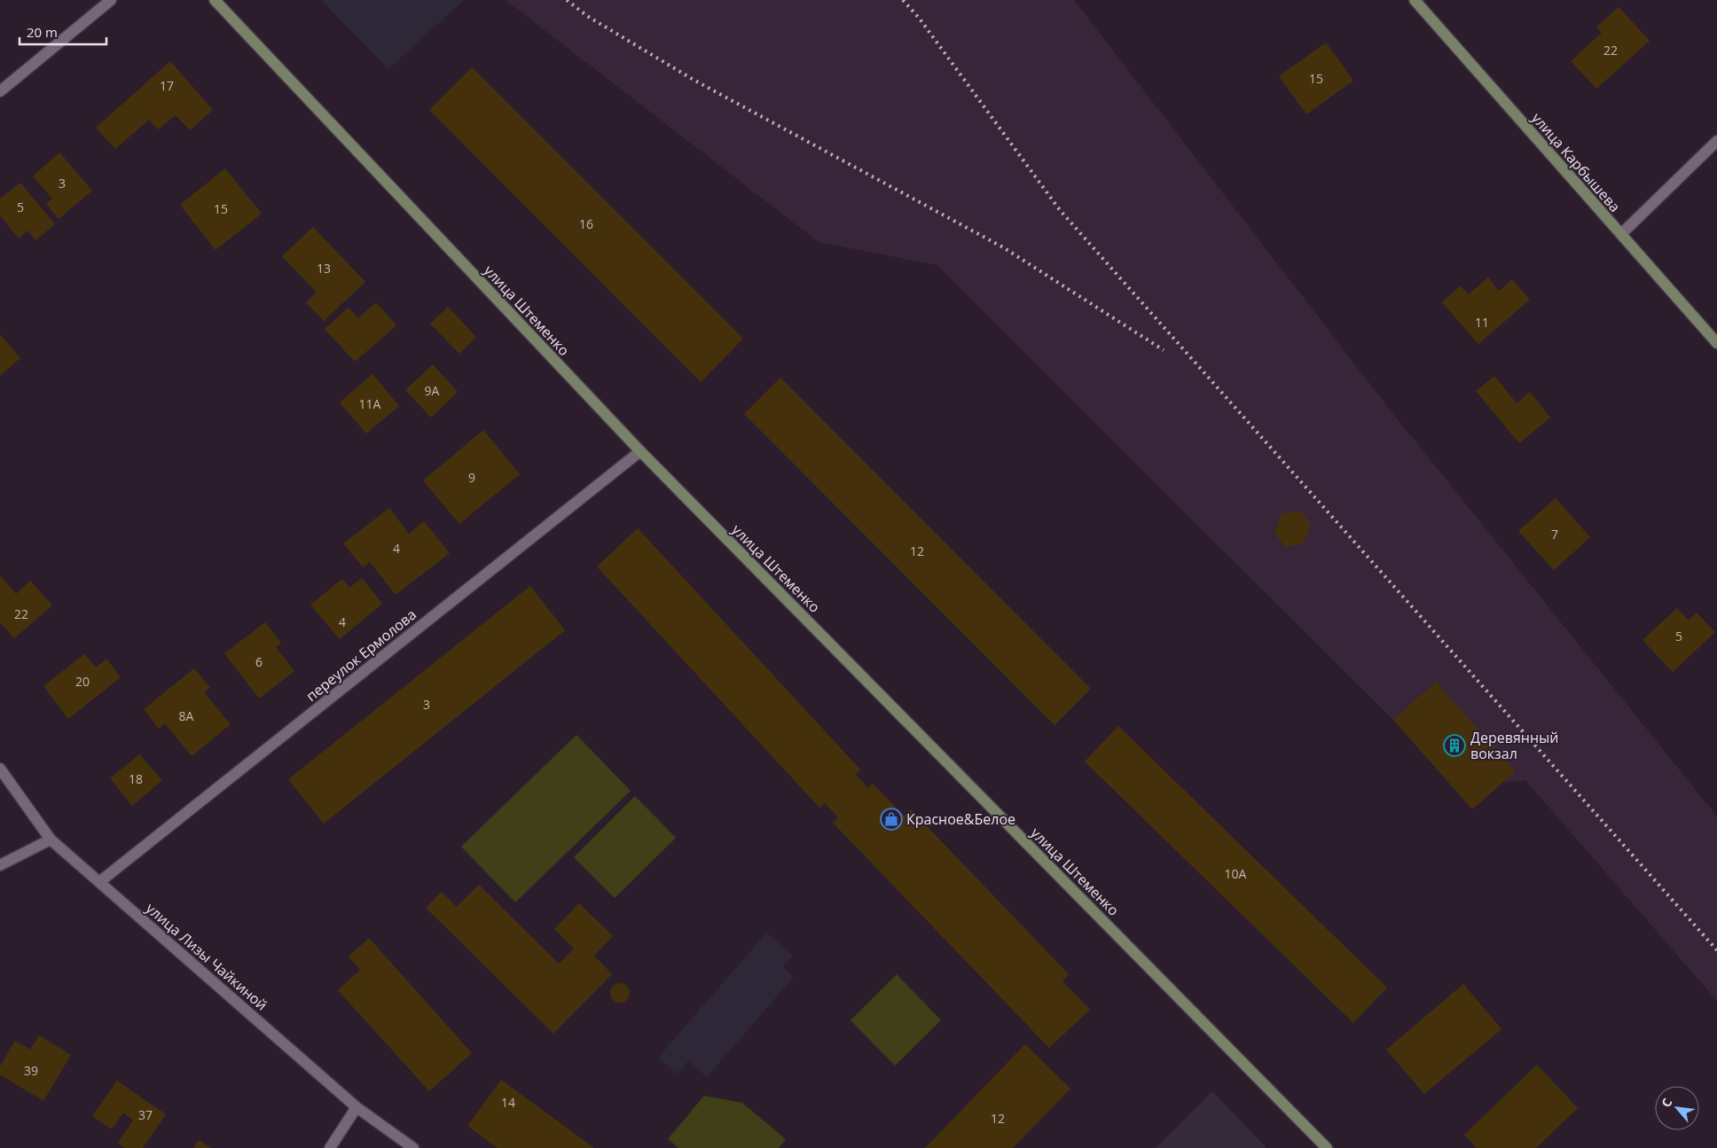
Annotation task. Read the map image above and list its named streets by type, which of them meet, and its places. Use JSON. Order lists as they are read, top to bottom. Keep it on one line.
{"streets":{"main road":["улица Карбышева","улица Штеменко"],"street":["переулок Ермолова","улица Лизы Чайкиной"]},"crossings":[["улица Штеменко","переулок Ермолова"],["переулок Ермолова","улица Лизы Чайкиной"]],"places":{"building":["Деревянный вокзал"],"shop":["Красное&Белое"]},"house_numbers":["22","15","17","3","5","15","16","13","11","9А","11А","9","7","4","12","22","4","5","6","20","3","8А","18","10А","39","14","37","12"],"scale_bar":"20 m","north":"top left"}
